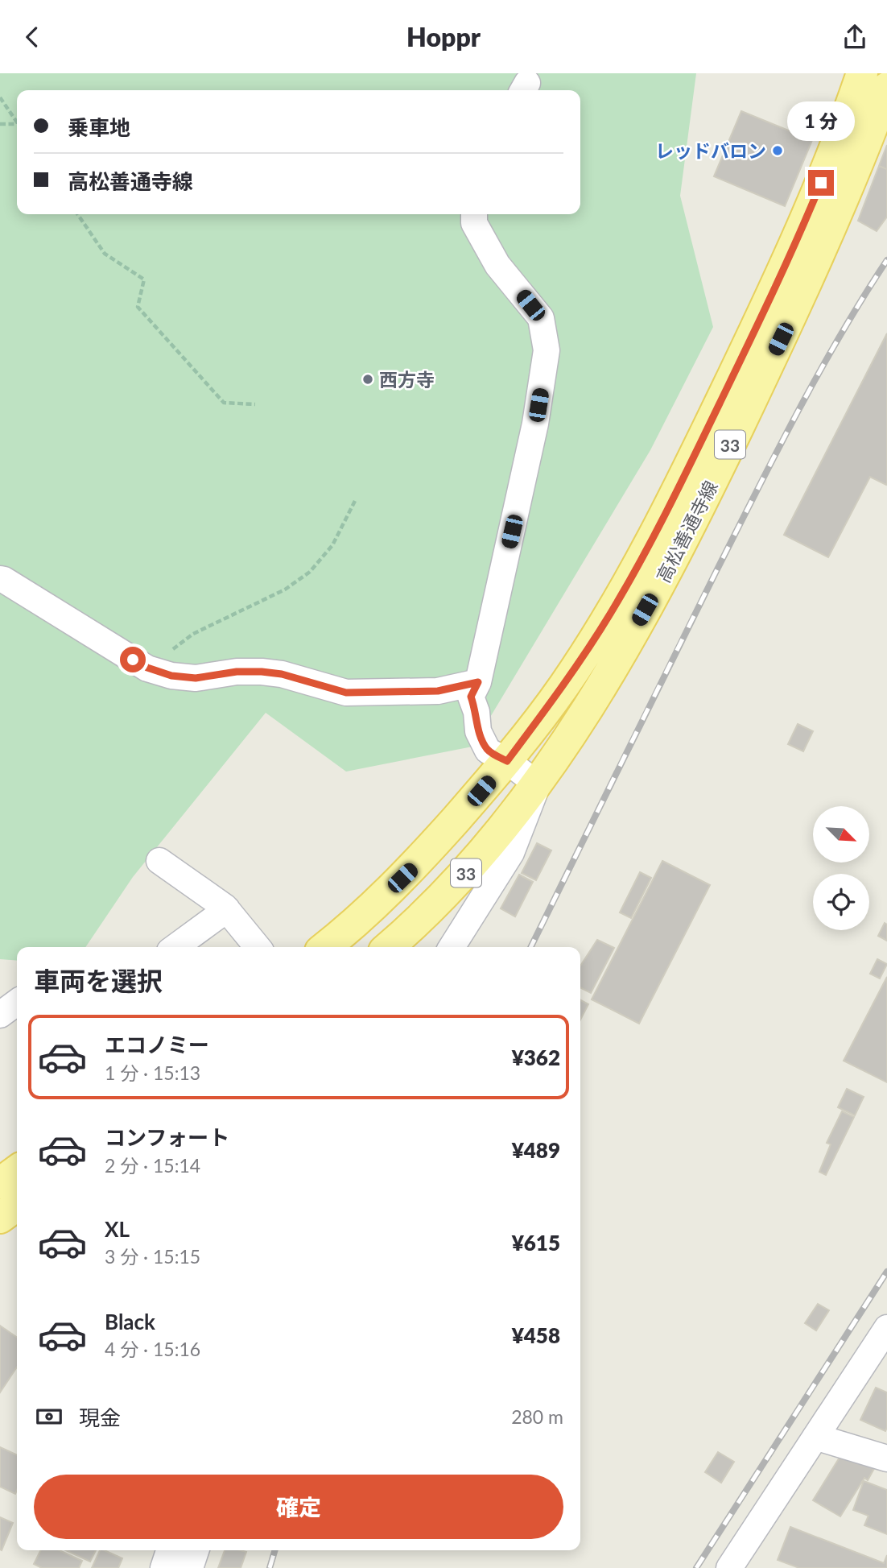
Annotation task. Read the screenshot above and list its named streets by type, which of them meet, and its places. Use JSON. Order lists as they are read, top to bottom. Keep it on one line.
{"streets":{"main road":["33","高松善通寺線"]},"places":["レッドバロン","西方寺"],"north":"bottom right","page":{"header":"Hoppr","banner":["乗車地","高松善通寺線"],"bubble":"1 分","heading":"車両を選択","list":[{"name":"エコノミー","note":"1 分 · 15:13","value":"¥362"},{"name":"コンフォート","note":"2 分 · 15:14","value":"¥489"},{"name":"XL","note":"3 分 · 15:15","value":"¥615"},{"name":"Black","note":"4 分 · 15:16","value":"¥458"}],"pay":["現金","280 m"],"buttons":"確定"}}
